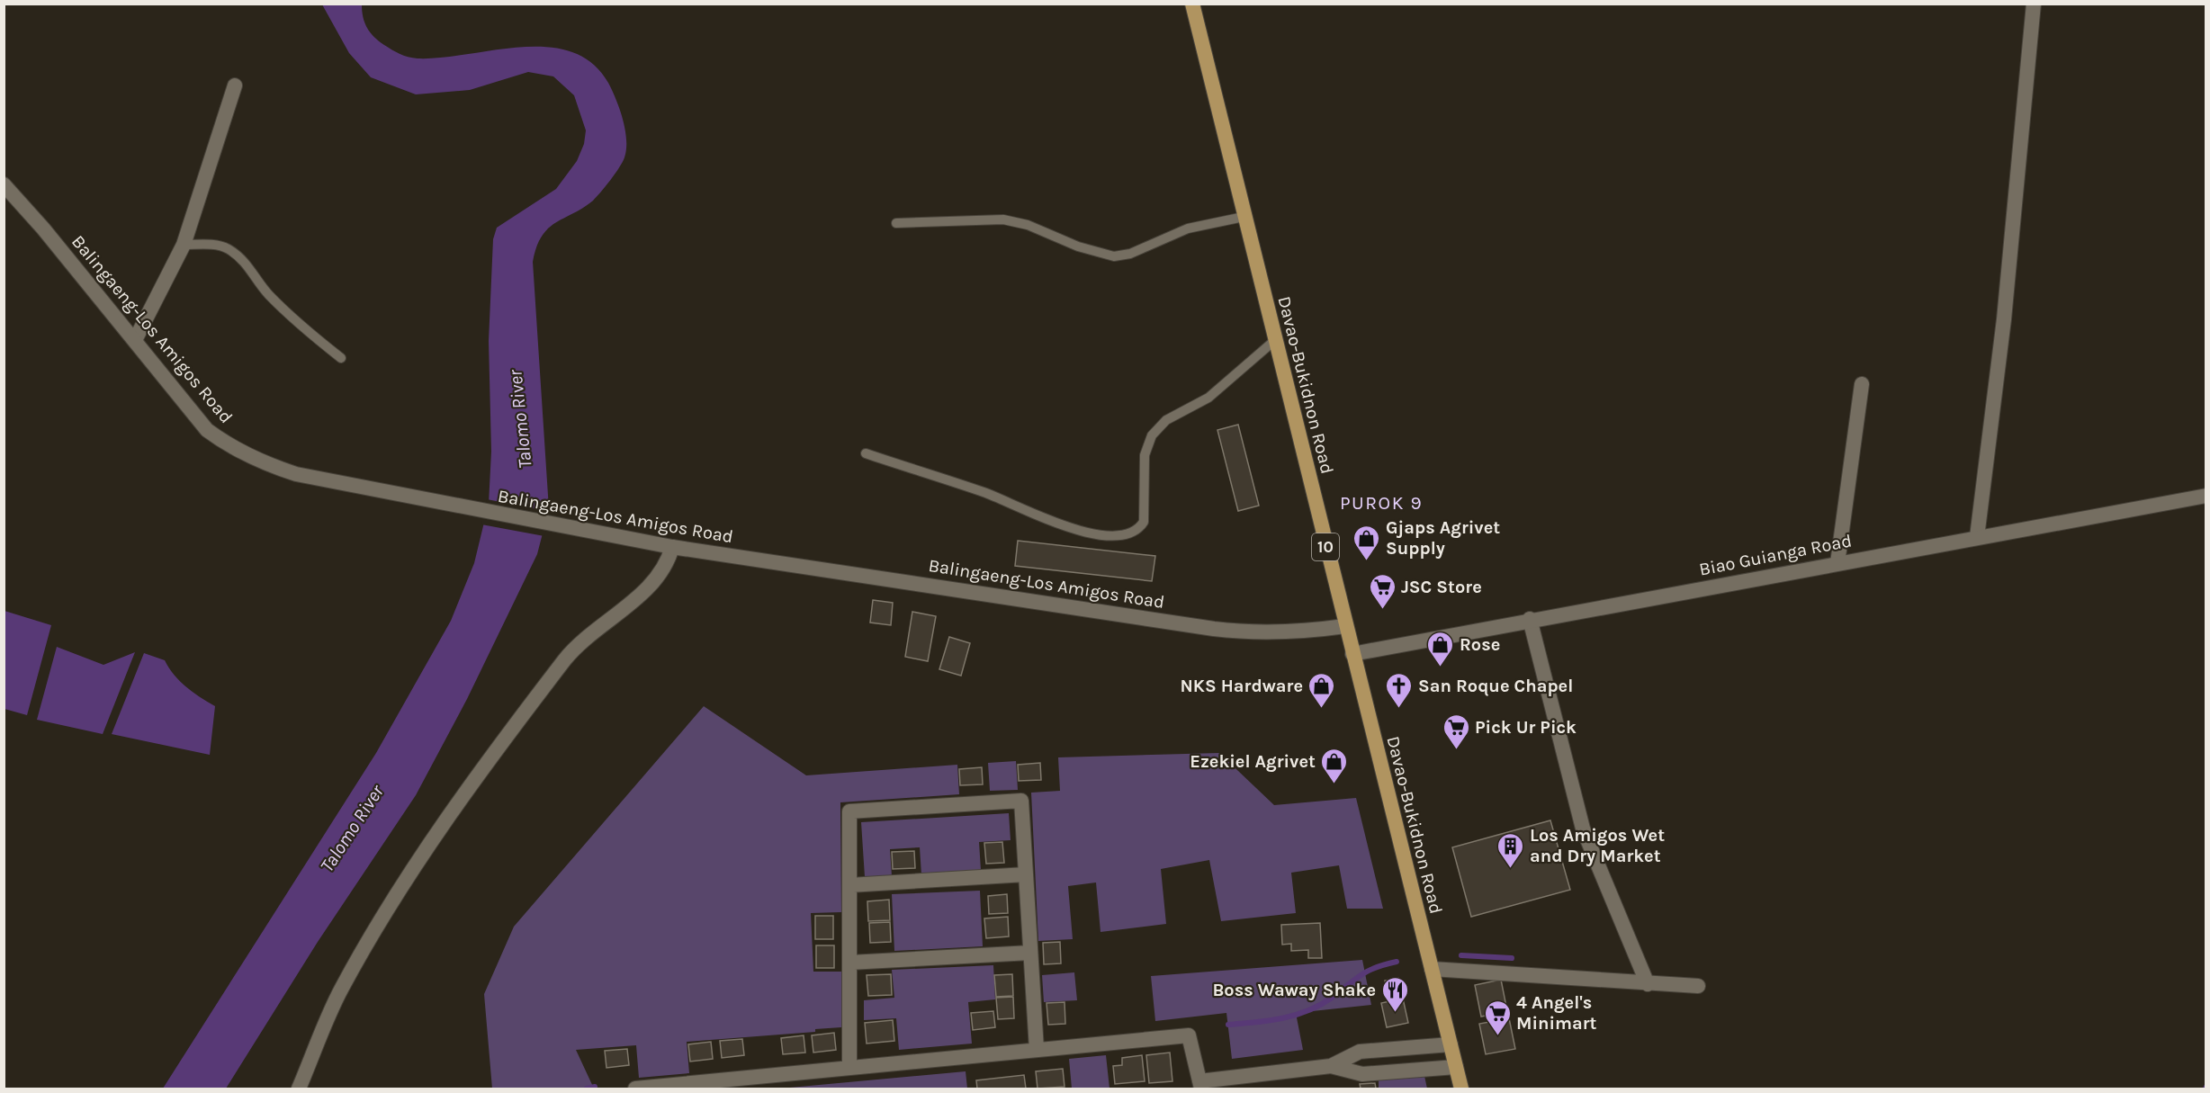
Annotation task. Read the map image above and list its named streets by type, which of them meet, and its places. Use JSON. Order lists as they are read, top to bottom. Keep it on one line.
{"streets":{"highway":["Davao-Bukidnon Road","10"],"street":["Balingaeng-Los Amigos Road","Biao Guianga Road"]},"crossings":[["Balingaeng-Los Amigos Road","Davao-Bukidnon Road"],["Davao-Bukidnon Road","Biao Guianga Road"]],"districts":["PUROK 9"],"water":["Talomo River"],"places":{"shop":["Gjaps Agrivet Supply","Rose","NKS Hardware","Ezekiel Agrivet"],"supermarket":["JSC Store","Pick Ur Pick","4 Angel's Minimart"],"church":["San Roque Chapel"],"building":["Los Amigos Wet and Dry Market"],"restaurant":["Boss Waway Shake"]}}
